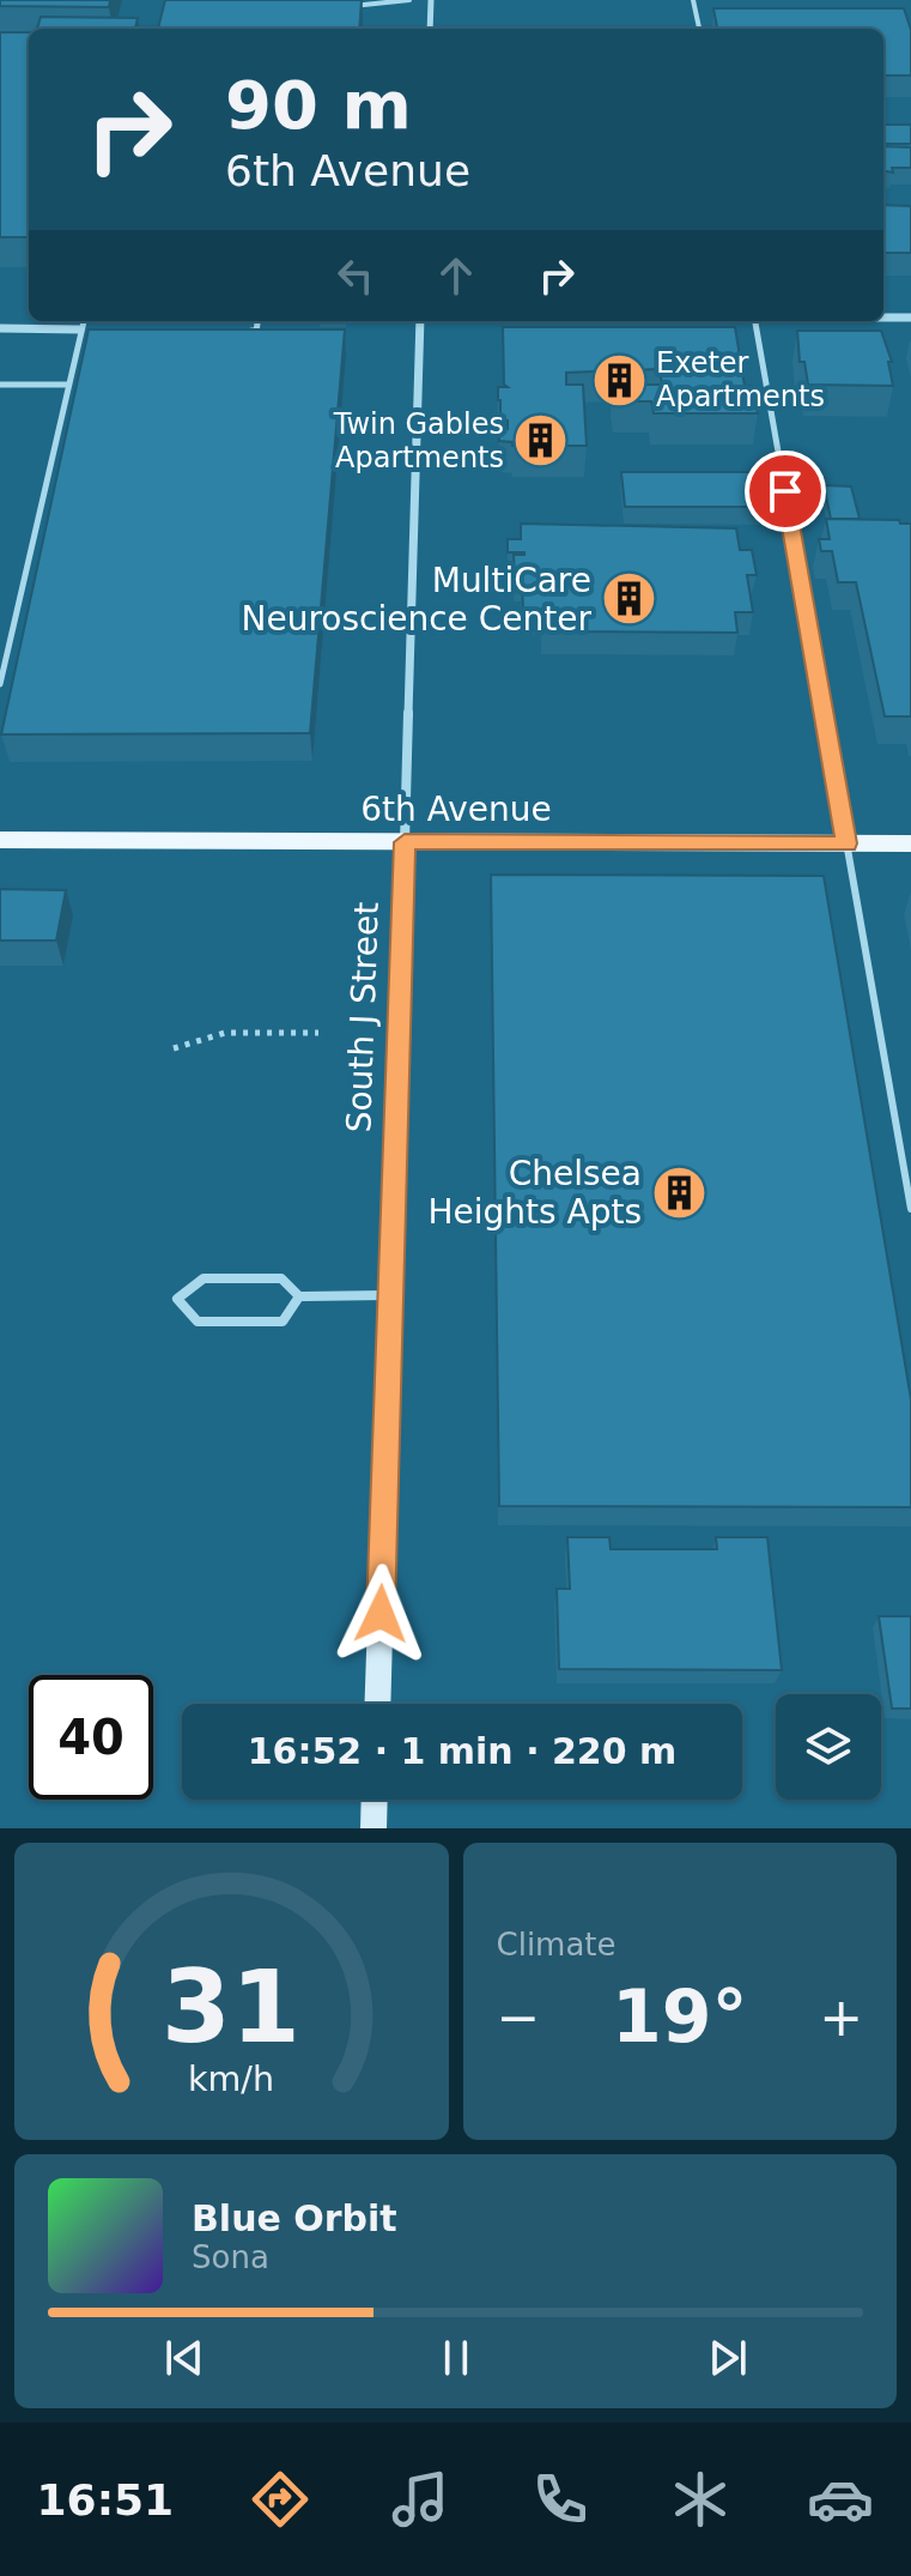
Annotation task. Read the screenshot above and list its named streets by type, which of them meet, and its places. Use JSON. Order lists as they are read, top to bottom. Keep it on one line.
{"streets":{"main road":["6th Avenue"],"street":["South J Street"]},"crossings":[["6th Avenue","South J Street"]],"places":{"building":["Exeter Apartments","Twin Gables Apartments","MultiCare Neuroscience Center","Chelsea Heights Apts"]},"page":{"turn":["90 m","6th Avenue"],"limit":"40","trip":"16:52 · 1 min · 220 m","tile":"Climate","heat":["−","19°","+"],"song":["Blue Orbit","Sona"],"tabs":"16:51","gauge":["31","km/h"]}}
